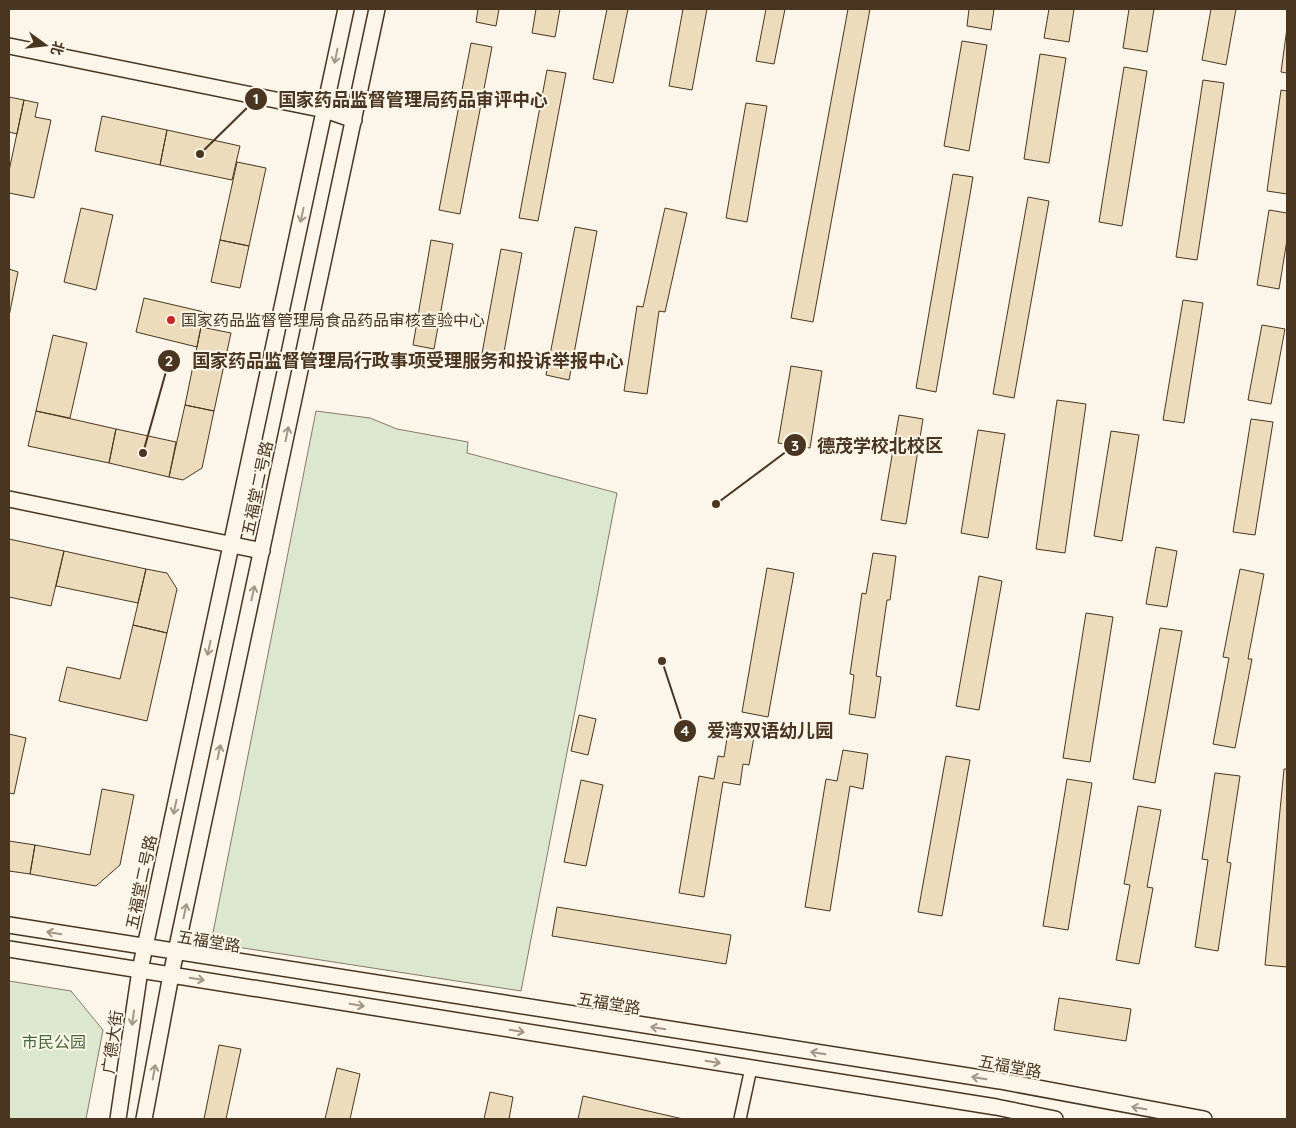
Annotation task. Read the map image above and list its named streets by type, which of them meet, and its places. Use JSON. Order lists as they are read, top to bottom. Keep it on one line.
{"streets":{"main road":["五福堂二号路","五福堂路","广德大街"]},"crossings":[["五福堂二号路","五福堂路"],["五福堂二号路","广德大街"]],"parks":["市民公园"],"places":["国家药品监督管理局药品审评中心","国家药品监督管理局食品药品审核查验中心","国家药品监督管理局行政事项受理服务和投诉举报中心","德茂学校北校区","爱湾双语幼儿园"],"north":"right"}
